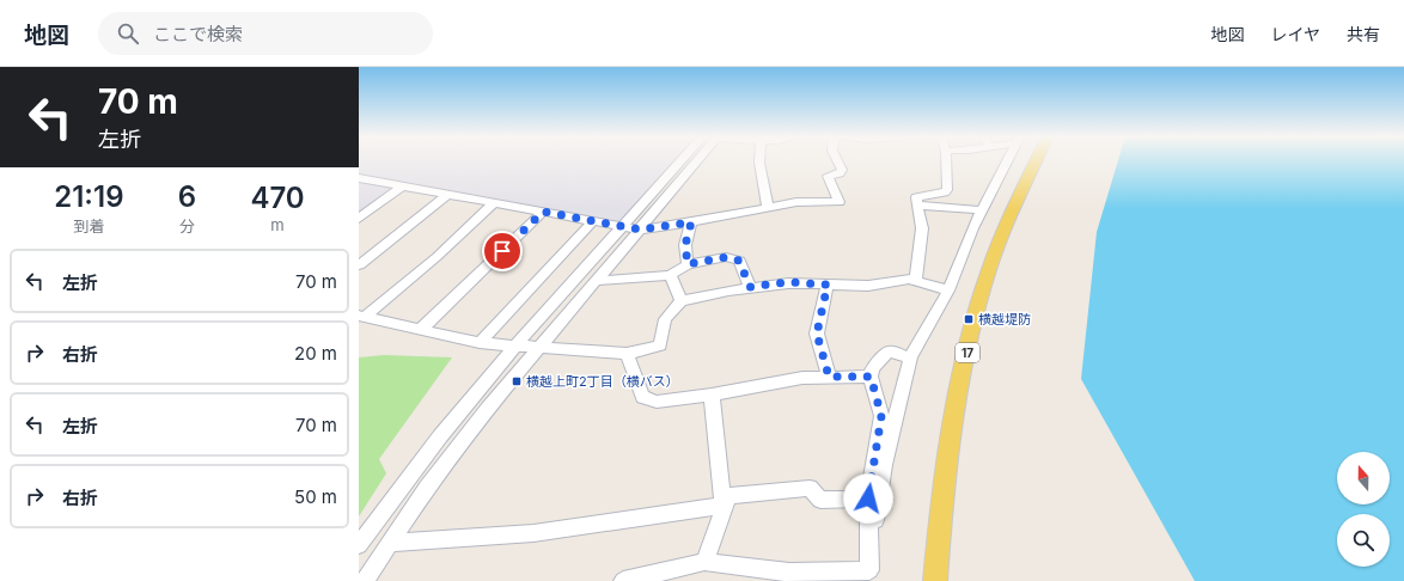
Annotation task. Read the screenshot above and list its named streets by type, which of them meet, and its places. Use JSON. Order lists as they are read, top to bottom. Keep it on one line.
{"streets":{"main road":["17"]},"places":{"transit":["横越堤防","横越上町2丁目（横バス）"]},"north":"top","page":{"header":"地図","search":"ここで検索","nav":["地図","レイヤ","共有"],"turn":["70 m","左折"],"eta":["21:19","到着","6","分","470","m"],"list":[{"name":"左折","value":"70 m"},{"name":"右折","value":"20 m"},{"name":"左折","value":"70 m"},{"name":"右折","value":"50 m"}]}}
